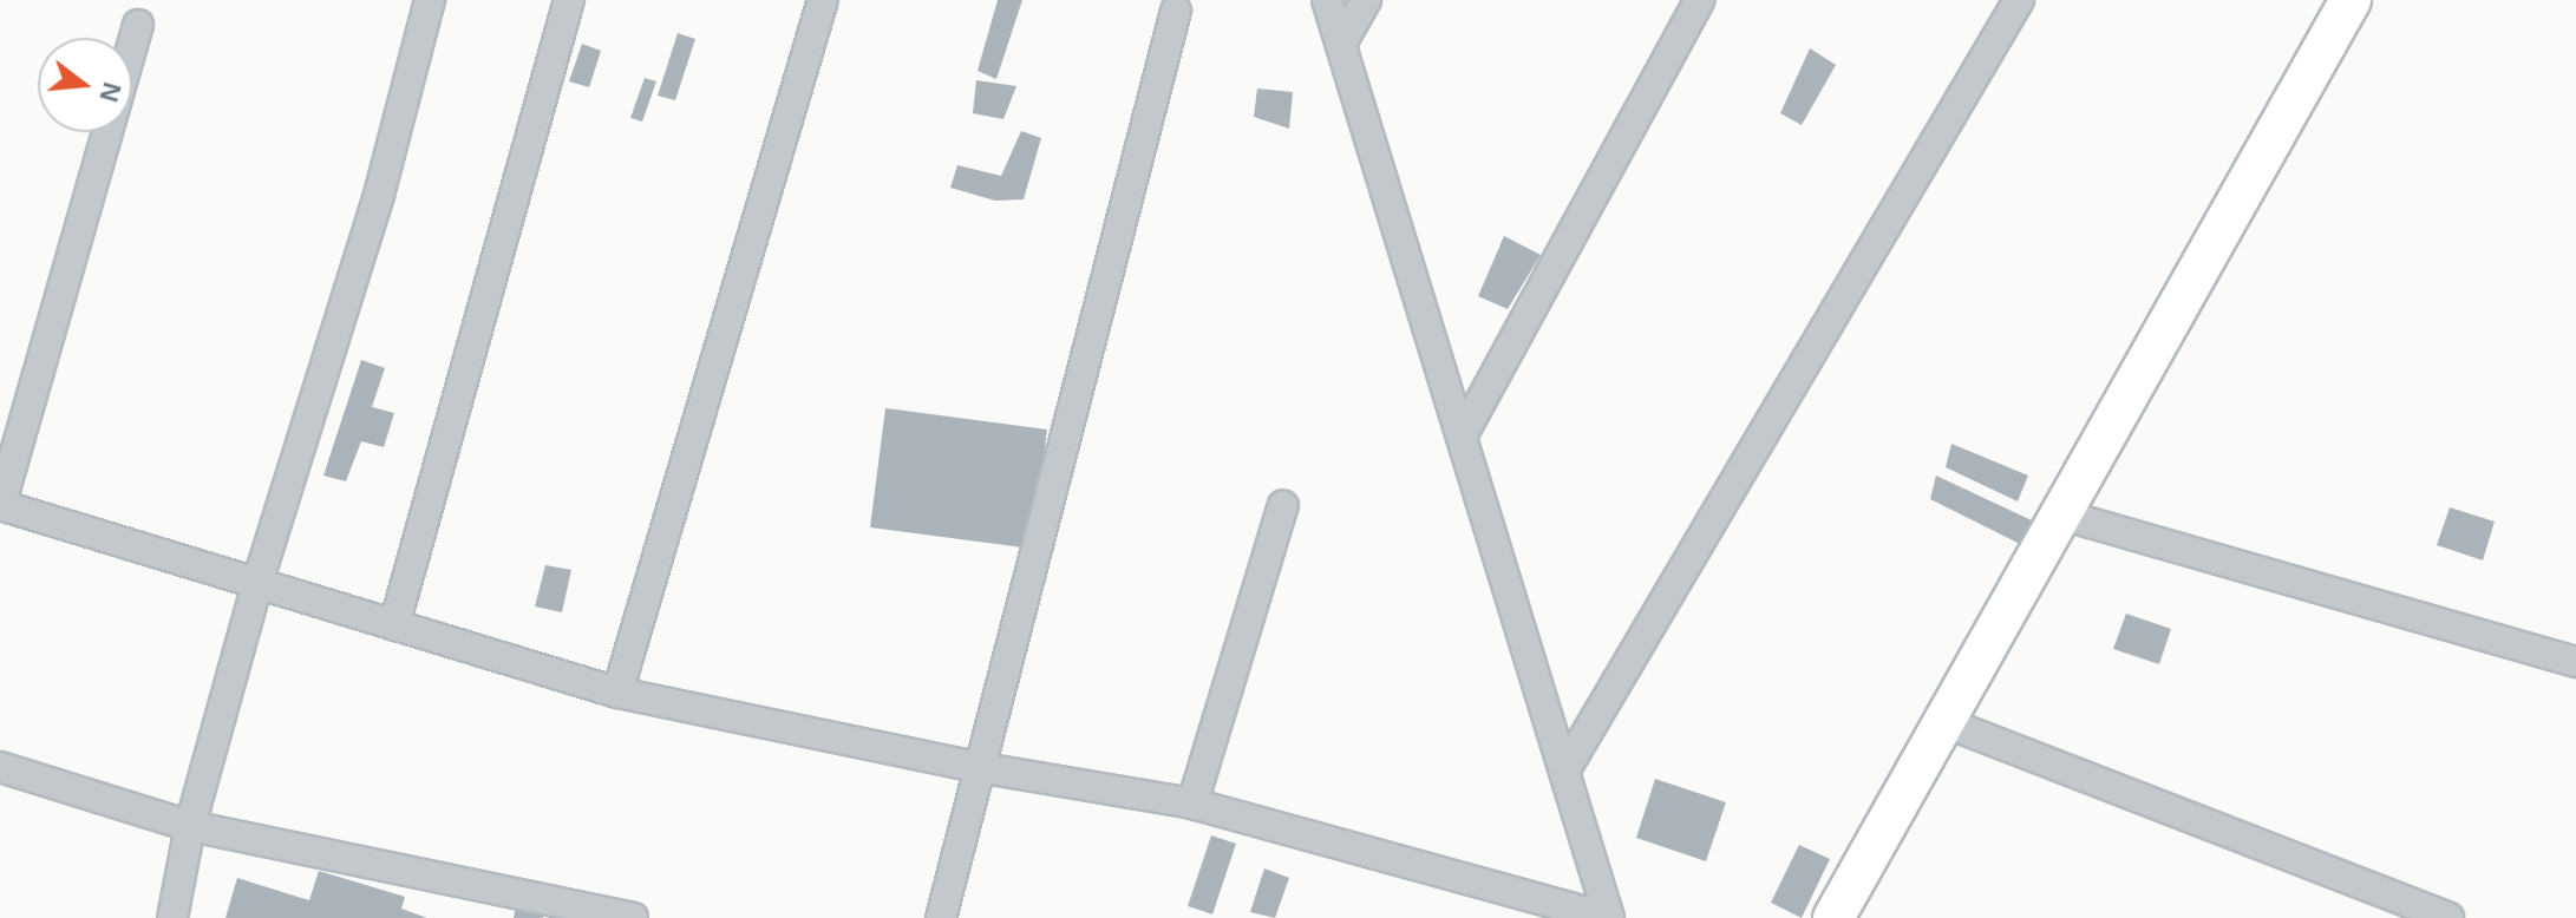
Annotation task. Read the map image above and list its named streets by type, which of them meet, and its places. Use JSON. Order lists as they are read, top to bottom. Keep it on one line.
{"north":"right"}
